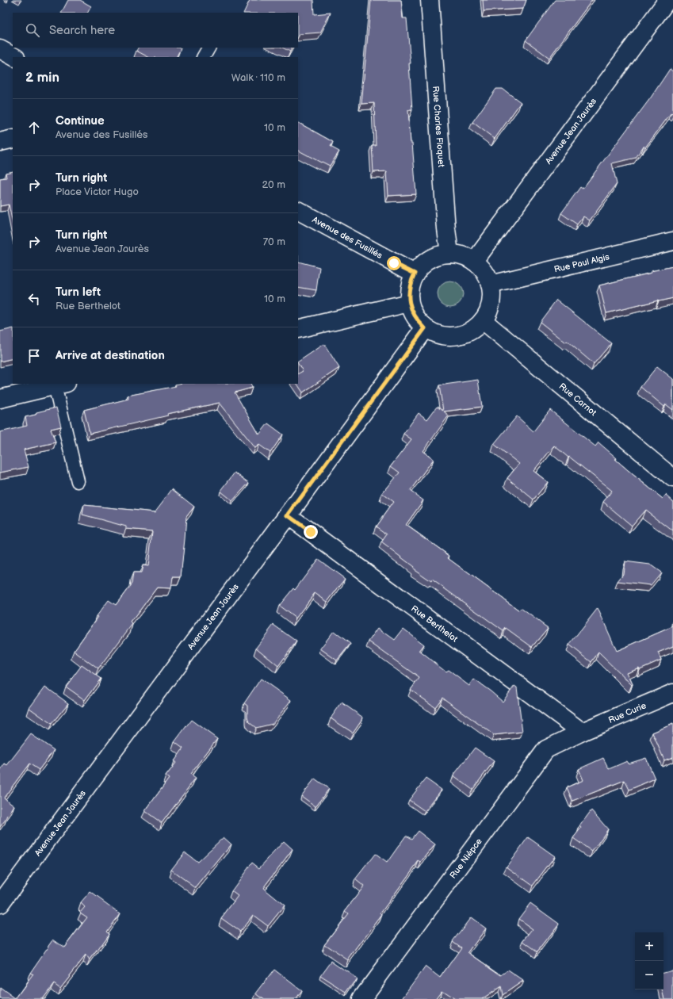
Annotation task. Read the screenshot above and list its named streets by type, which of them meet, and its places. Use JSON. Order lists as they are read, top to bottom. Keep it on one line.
{"streets":{"street":["Rue Charles Floquet","Avenue Jean Jaurès","Avenue des Fusillés","Rue Paul Algis","Rue Carnot","Rue Berthelot","Rue Curie","Rue Niépce"]},"crossings":[["Rue Charles Floquet","Avenue Jean Jaurès"],["Rue Charles Floquet","Avenue des Fusillés"],["Rue Charles Floquet","Rue Paul Algis"],["Rue Charles Floquet","Rue Carnot"],["Avenue Jean Jaurès","Avenue des Fusillés"],["Avenue Jean Jaurès","Rue Paul Algis"],["Avenue Jean Jaurès","Rue Carnot"],["Avenue Jean Jaurès","Rue Berthelot"],["Avenue des Fusillés","Rue Paul Algis"],["Avenue des Fusillés","Rue Carnot"],["Rue Paul Algis","Rue Carnot"],["Rue Berthelot","Rue Curie"],["Rue Berthelot","Rue Niépce"],["Rue Curie","Rue Niépce"]],"page":{"search":"Search here","heading":["2 min","Walk · 110 m"],"list":[["Continue","Avenue des Fusillés","10 m"],["Turn right","Place Victor Hugo","20 m"],["Turn right","Avenue Jean Jaurès","70 m"],["Turn left","Rue Berthelot","10 m"],"Arrive at destination"],"map_buttons":["+","−"]}}
